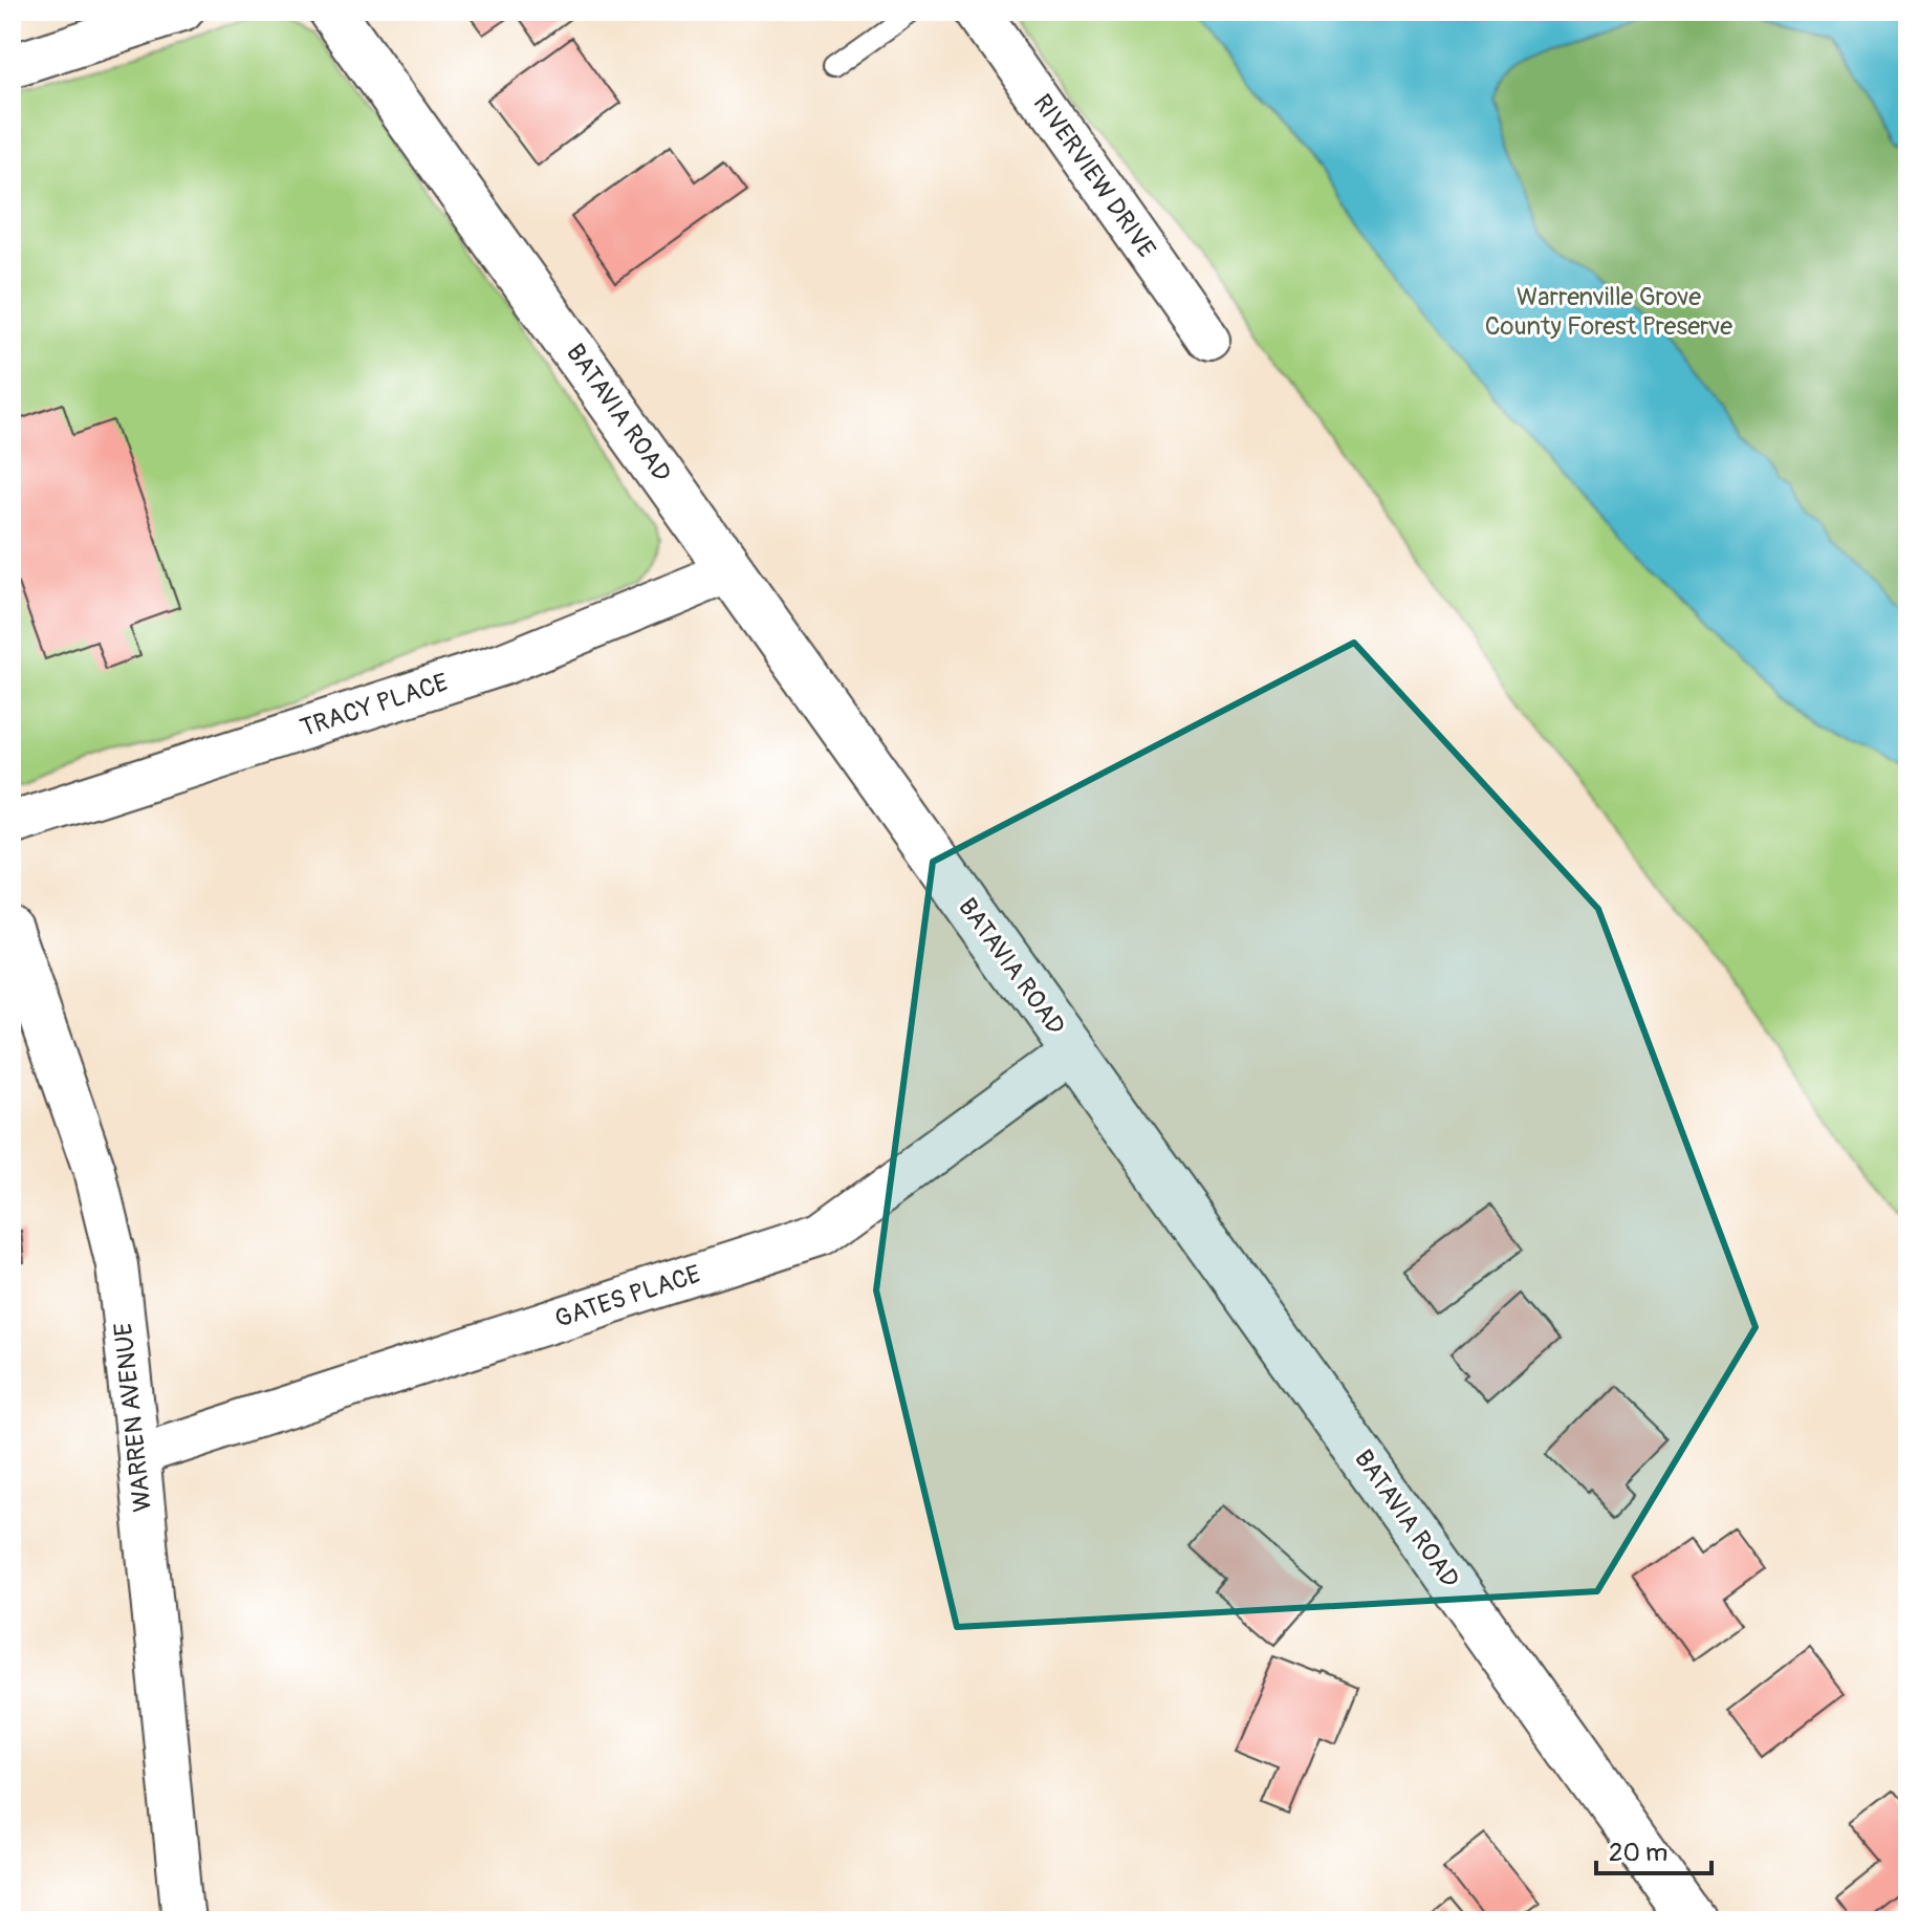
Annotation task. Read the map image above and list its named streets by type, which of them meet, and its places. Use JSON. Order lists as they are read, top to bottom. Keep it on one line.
{"streets":{"main road":["BATAVIA ROAD"],"street":["RIVERVIEW DRIVE","TRACY PLACE","GATES PLACE","WARREN AVENUE"]},"crossings":[["BATAVIA ROAD","TRACY PLACE"],["BATAVIA ROAD","GATES PLACE"],["GATES PLACE","WARREN AVENUE"]],"parks":["Warrenville Grove County Forest Preserve"],"scale_bar":"20 m"}
